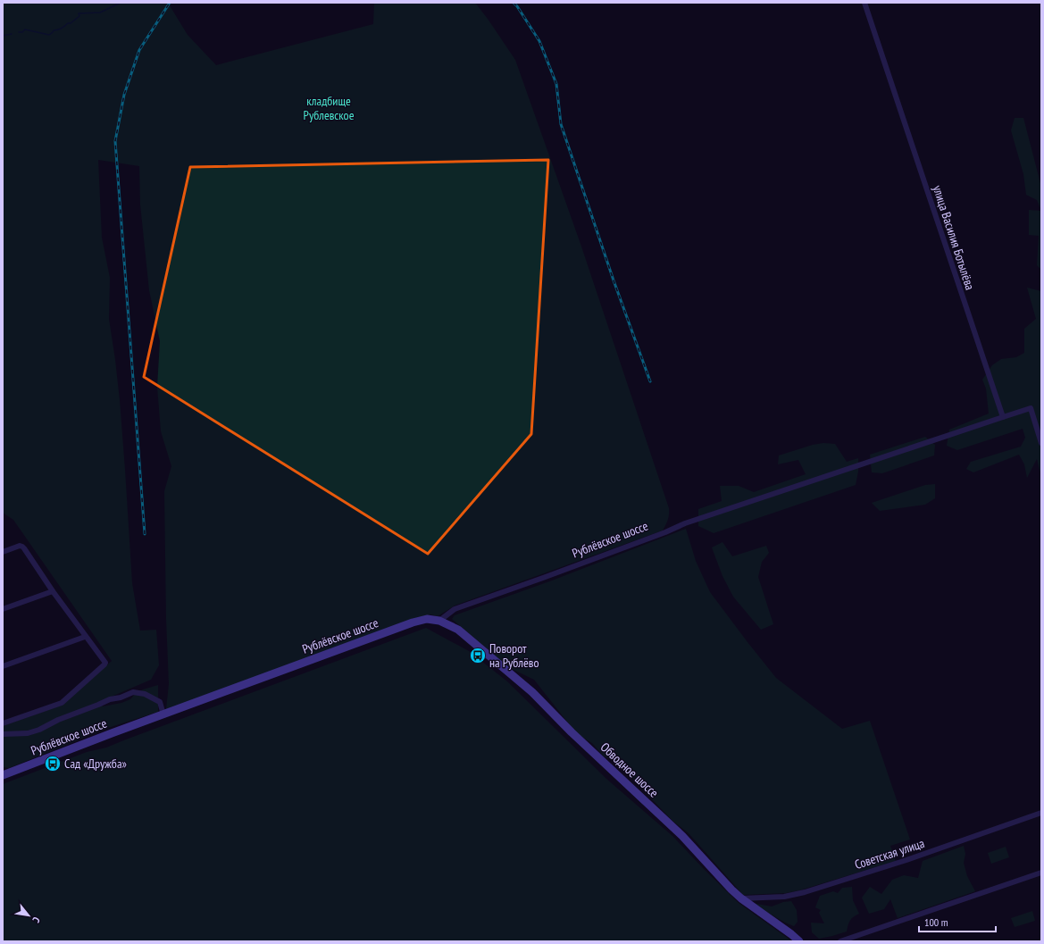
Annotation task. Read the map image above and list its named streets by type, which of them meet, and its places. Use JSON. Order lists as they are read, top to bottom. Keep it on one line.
{"streets":{"street":["улица Василия Ботылёва","Рублёвское шоссе","Обводное шоссе","Советская улица"]},"crossings":[["улица Василия Ботылёва","Рублёвское шоссе"],["Рублёвское шоссе","Обводное шоссе"],["Обводное шоссе","Советская улица"]],"parks":["кладбище Рублевское"],"places":{"bus stop":["Поворот на Рублёво","Сад «Дружба»"]},"scale_bar":"100 m","north":"bottom right"}
